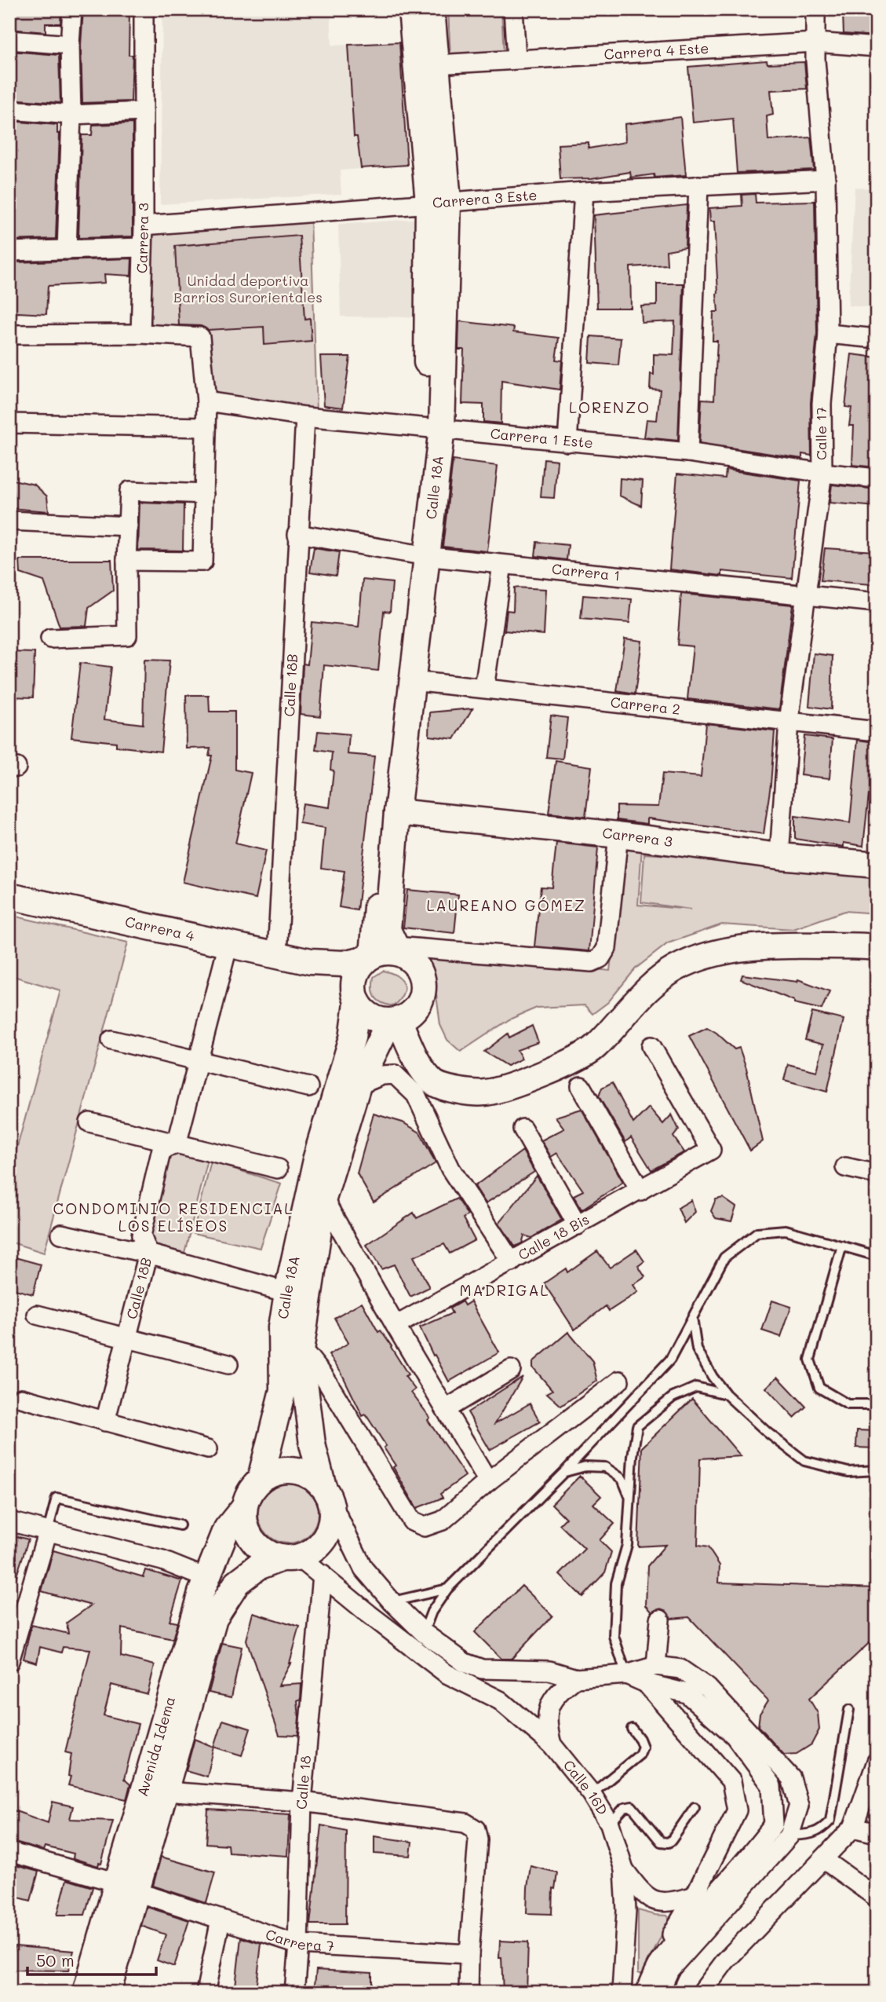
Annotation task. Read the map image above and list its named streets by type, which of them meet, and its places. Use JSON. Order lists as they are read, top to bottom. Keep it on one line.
{"streets":{"main road":["Carrera 3","Calle 18A","Carrera 4","Avenida Idema"],"street":["Carrera 4 Este","Carrera 3 Este","Calle 17","Carrera 1 Este","Carrera 1","Calle 18B","Carrera 2","Calle 18 Bis","Calle 18","Calle 16D","Carrera 7"]},"crossings":[["Carrera 4 Este","Calle 17"],["Carrera 4 Este","Calle 18A"],["Carrera 3 Este","Carrera 3"],["Carrera 3 Este","Calle 17"],["Carrera 3 Este","Calle 18A"],["Carrera 3","Calle 17"],["Carrera 3","Calle 18A"],["Calle 17","Carrera 1 Este"],["Calle 17","Carrera 1"],["Calle 17","Carrera 2"],["Carrera 1 Este","Calle 18A"],["Carrera 1 Este","Calle 18B"],["Calle 18A","Carrera 1"],["Calle 18A","Carrera 2"],["Calle 18A","Carrera 4"],["Calle 18A","Avenida Idema"],["Calle 18A","Calle 16D"],["Carrera 1","Calle 18B"],["Calle 18B","Carrera 4"],["Avenida Idema","Calle 16D"],["Avenida Idema","Carrera 7"],["Calle 18","Calle 16D"],["Calle 18","Carrera 7"]],"districts":["LORENZO","LAUREANO GÓMEZ","CONDOMINIO RESIDENCIAL LOS ELÍSEOS","MADRIGAL"],"parks":["Unidad deportiva Barrios Surorientales"],"scale_bar":"50 m"}
